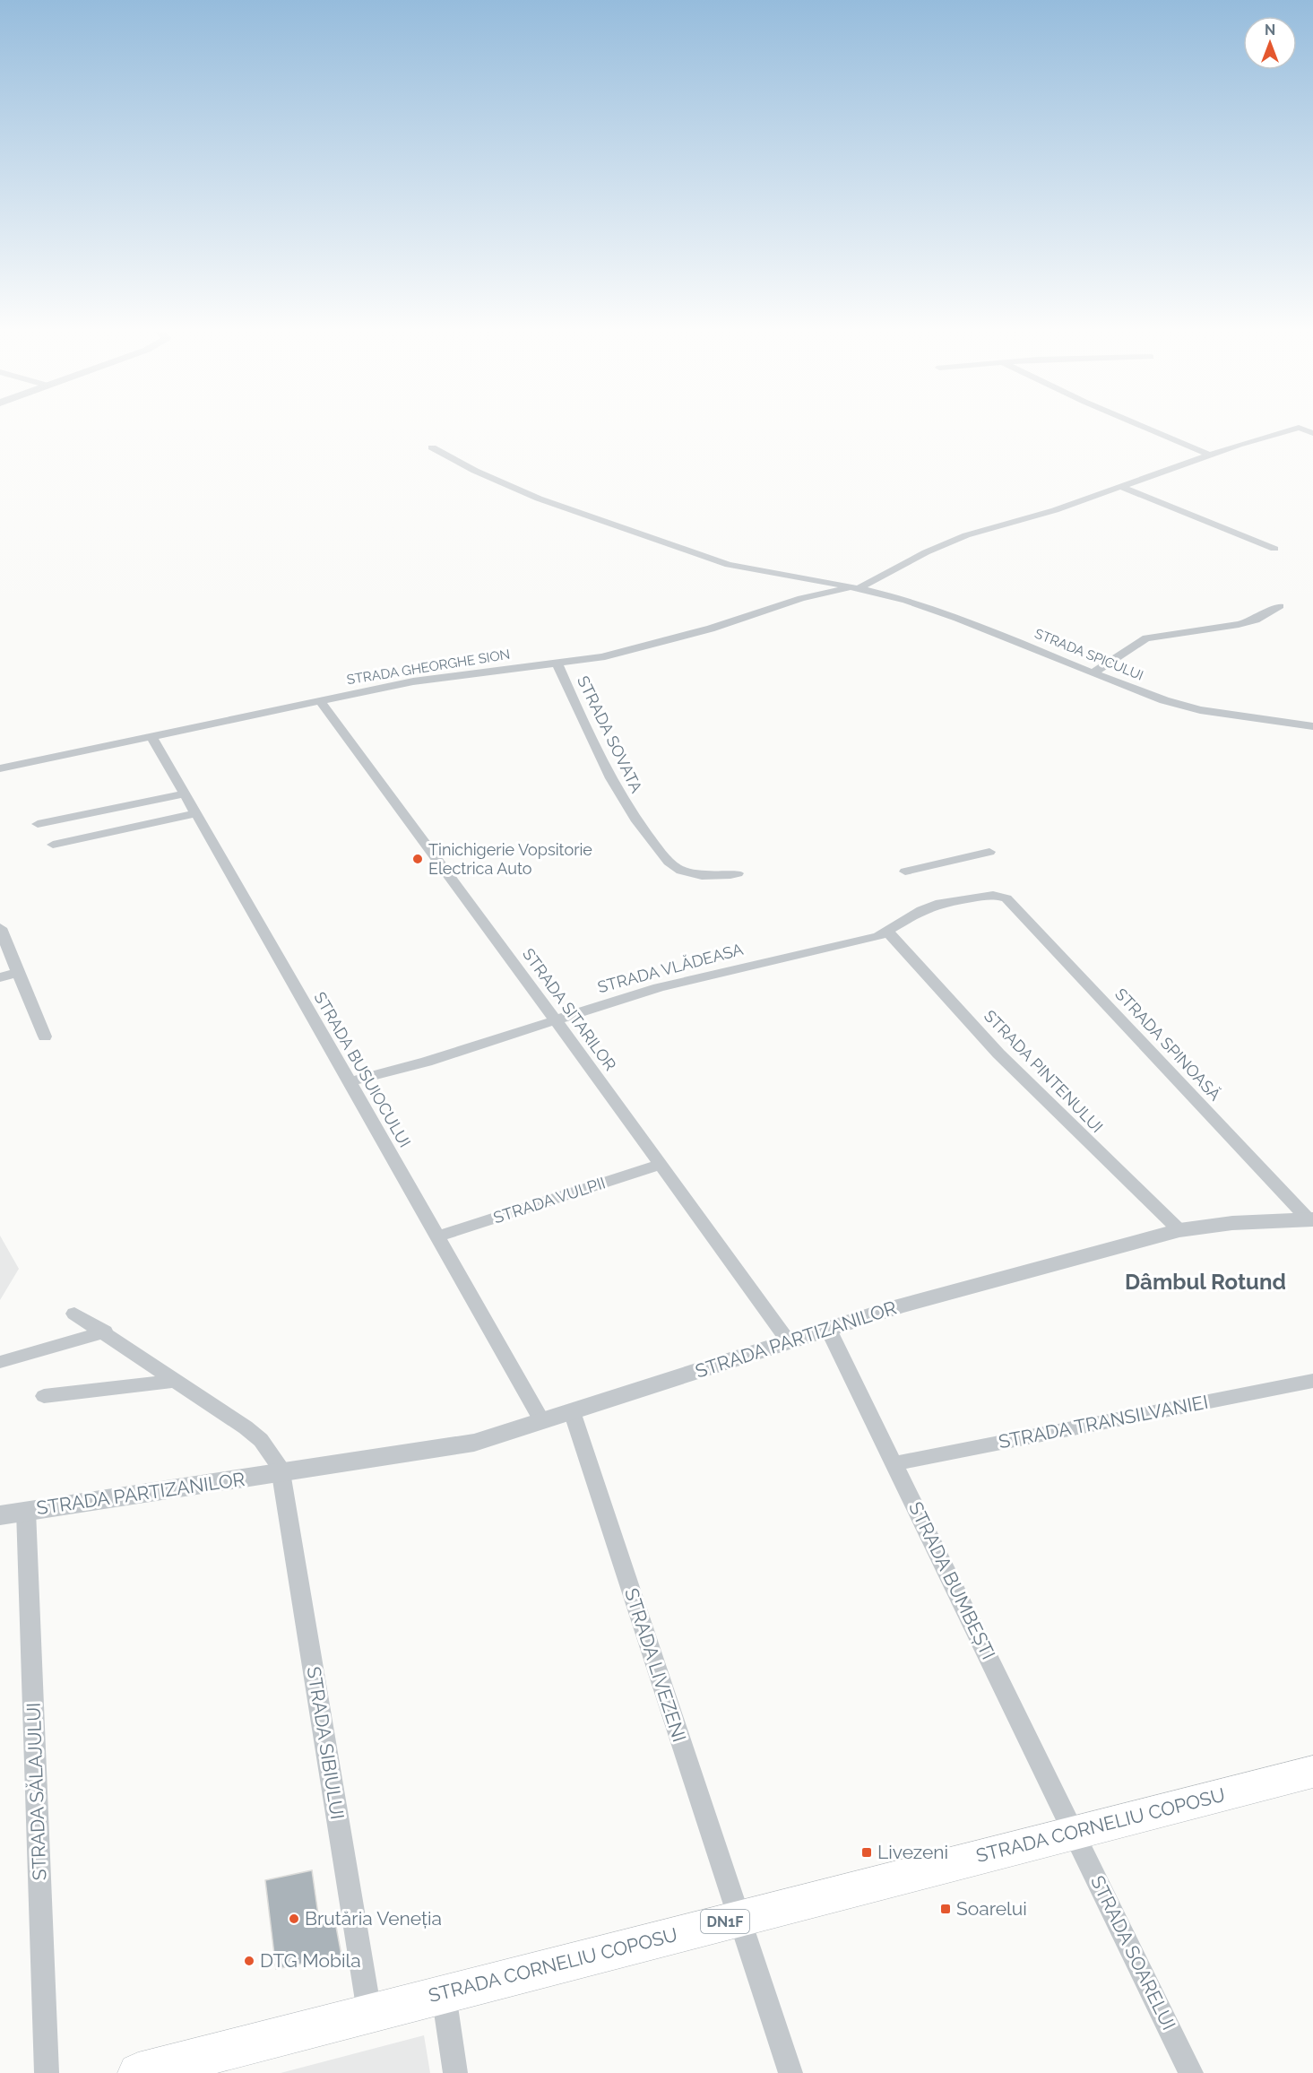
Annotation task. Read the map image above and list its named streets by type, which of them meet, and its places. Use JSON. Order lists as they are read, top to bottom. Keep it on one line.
{"streets":{"main road":["STRADA CORNELIU COPOSU","DN1F"],"street":["STRADA SPICULUI","STRADA GHEORGHE SION","STRADA SOVATA","STRADA VLĂDEASA","STRADA SITARILOR","STRADA SPINOASĂ","STRADA BUSUIOCULUI","STRADA PINTENULUI","STRADA VULPII","STRADA PARTIZANILOR","STRADA TRANSILVANIEI","STRADA BUMBEȘTI","STRADA LIVEZENI","STRADA SIBIULUI","STRADA SĂLAJULUI","STRADA SOARELUI"]},"crossings":[["STRADA SPICULUI","STRADA GHEORGHE SION"],["STRADA GHEORGHE SION","STRADA SOVATA"],["STRADA GHEORGHE SION","STRADA SITARILOR"],["STRADA GHEORGHE SION","STRADA BUSUIOCULUI"],["STRADA VLĂDEASA","STRADA SITARILOR"],["STRADA VLĂDEASA","STRADA SPINOASĂ"],["STRADA VLĂDEASA","STRADA BUSUIOCULUI"],["STRADA VLĂDEASA","STRADA PINTENULUI"],["STRADA SITARILOR","STRADA VULPII"],["STRADA SITARILOR","STRADA PARTIZANILOR"],["STRADA SPINOASĂ","STRADA PARTIZANILOR"],["STRADA BUSUIOCULUI","STRADA VULPII"],["STRADA BUSUIOCULUI","STRADA PARTIZANILOR"],["STRADA PINTENULUI","STRADA PARTIZANILOR"],["STRADA PARTIZANILOR","STRADA BUMBEȘTI"],["STRADA PARTIZANILOR","STRADA LIVEZENI"],["STRADA PARTIZANILOR","STRADA SIBIULUI"],["STRADA PARTIZANILOR","STRADA SĂLAJULUI"],["STRADA TRANSILVANIEI","STRADA BUMBEȘTI"],["STRADA BUMBEȘTI","STRADA CORNELIU COPOSU"],["STRADA BUMBEȘTI","STRADA SOARELUI"],["STRADA LIVEZENI","STRADA CORNELIU COPOSU"],["STRADA SIBIULUI","STRADA CORNELIU COPOSU"],["STRADA CORNELIU COPOSU","STRADA SOARELUI"]],"districts":["Dâmbul Rotund"],"places":{"other":["Tinichigerie Vopsitorie Electrica Auto","Brutăria Veneția","DTG Mobila"],"transit":["Livezeni","Soarelui"]},"north":"top"}
